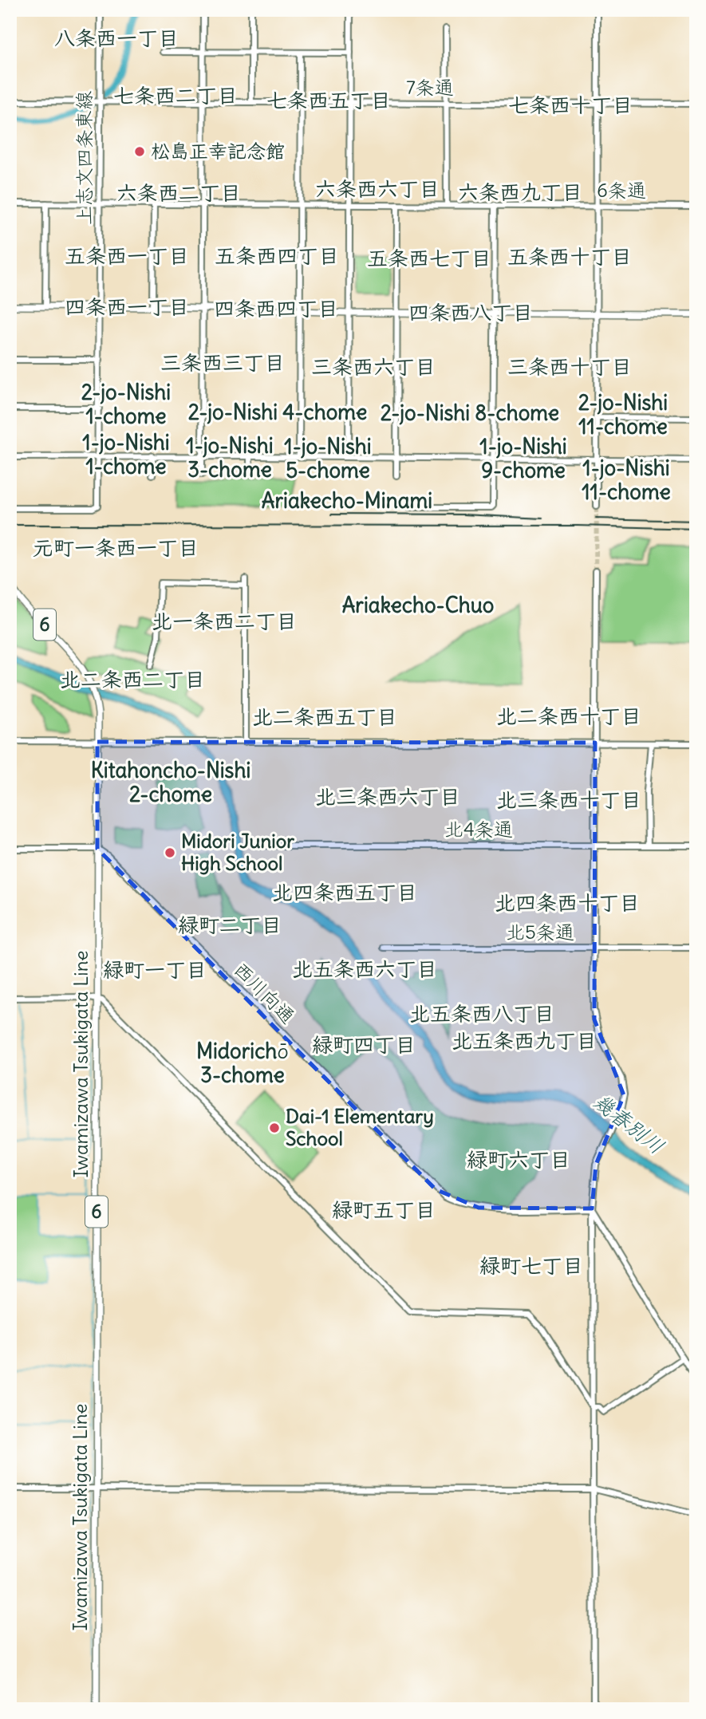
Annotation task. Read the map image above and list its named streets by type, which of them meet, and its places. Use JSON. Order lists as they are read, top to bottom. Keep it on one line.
{"streets":{"main road":["6","Iwamizawa Tsukigata Line"],"street":["7条通","上志文四条東線","6条通","北4条通","北5条通","西川向通"]},"crossings":[["7条通","上志文四条東線"],["上志文四条東線","6条通"],["西川向通","Iwamizawa Tsukigata Line"]],"districts":["八条西一丁目","七条西二丁目","七条西五丁目","七条西十丁目","六条西六丁目","六条西九丁目","六条西二丁目","五条西一丁目","五条西四丁目","五条西十丁目","五条西七丁目","四条西一丁目","四条西四丁目","四条西八丁目","三条西三丁目","三条西六丁目","三条西十丁目","2-jo-Nishi 1-chome","2-jo-Nishi 11-chome","2-jo-Nishi 4-chome","2-jo-Nishi 8-chome","1-jo-Nishi 1-chome","1-jo-Nishi 3-chome","1-jo-Nishi 5-chome","1-jo-Nishi 9-chome","1-jo-Nishi 11-chome","Ariakecho-Minami","元町一条西一丁目","Ariakecho-Chuo","北一条西二丁目","北二条西二丁目","北二条西十丁目","北二条西五丁目","Kitahoncho-Nishi 2-chome","北三条西六丁目","北三条西十丁目","北四条西五丁目","北四条西十丁目","緑町二丁目","北五条西六丁目","緑町一丁目","北五条西八丁目","北五条西九丁目","緑町四丁目","Midorichō 3-chome","緑町六丁目","緑町五丁目","緑町七丁目"],"water":["幾春別川"],"places":["松島正幸記念館","Midori Junior High School","Dai-1 Elementary School"]}
